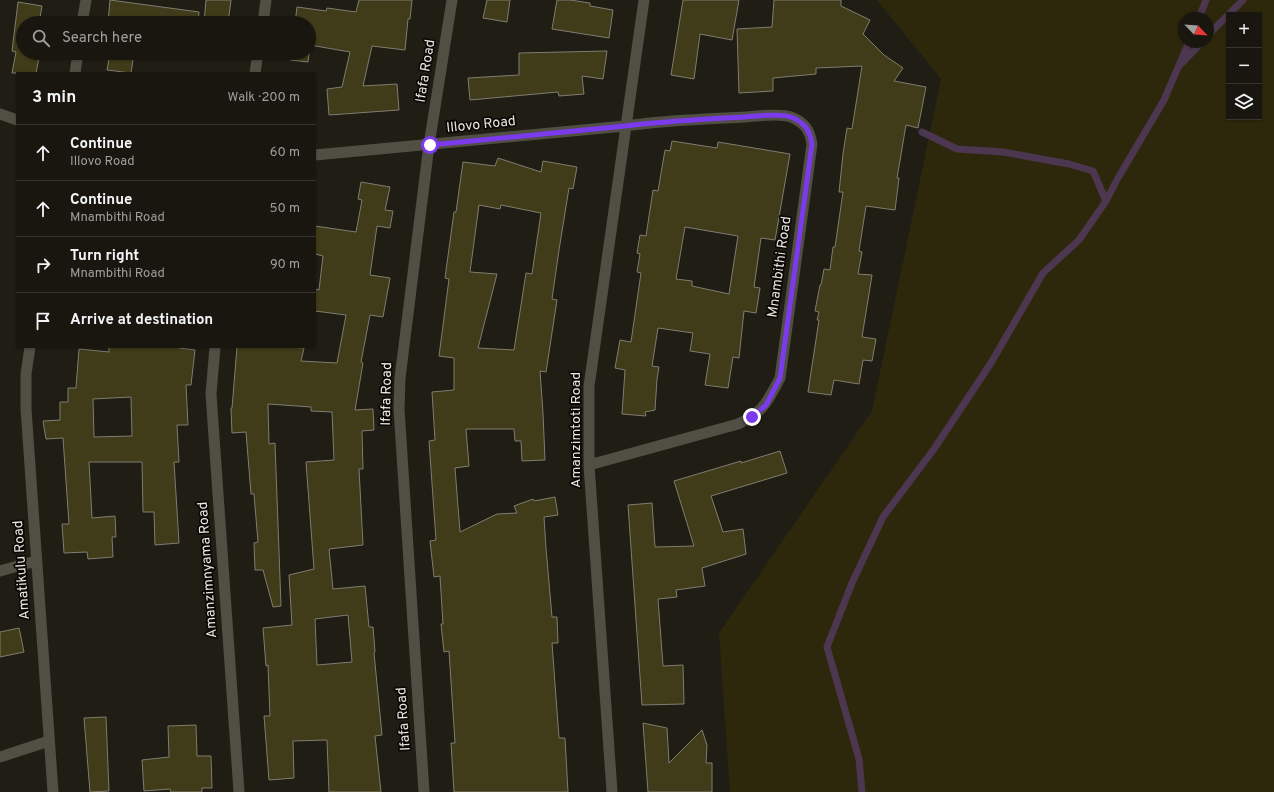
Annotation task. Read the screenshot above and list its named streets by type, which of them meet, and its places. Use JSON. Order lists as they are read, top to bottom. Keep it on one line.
{"streets":{"street":["Ifafa Road","Illovo Road","Mnambithi Road","Amanzimtoti Road","Amatikulu Road","Amanzimnyama Road"]},"crossings":[["Ifafa Road","Illovo Road"],["Illovo Road","Mnambithi Road"],["Illovo Road","Amanzimtoti Road"],["Mnambithi Road","Amanzimtoti Road"]],"north":"bottom right","page":{"map_buttons":["+","−"],"search":"Search here","heading":["3 min","Walk · 200 m"],"list":[["Continue","Illovo Road","60 m"],["Continue","Mnambithi Road","50 m"],["Turn right","Mnambithi Road","90 m"],"Arrive at destination"]}}
